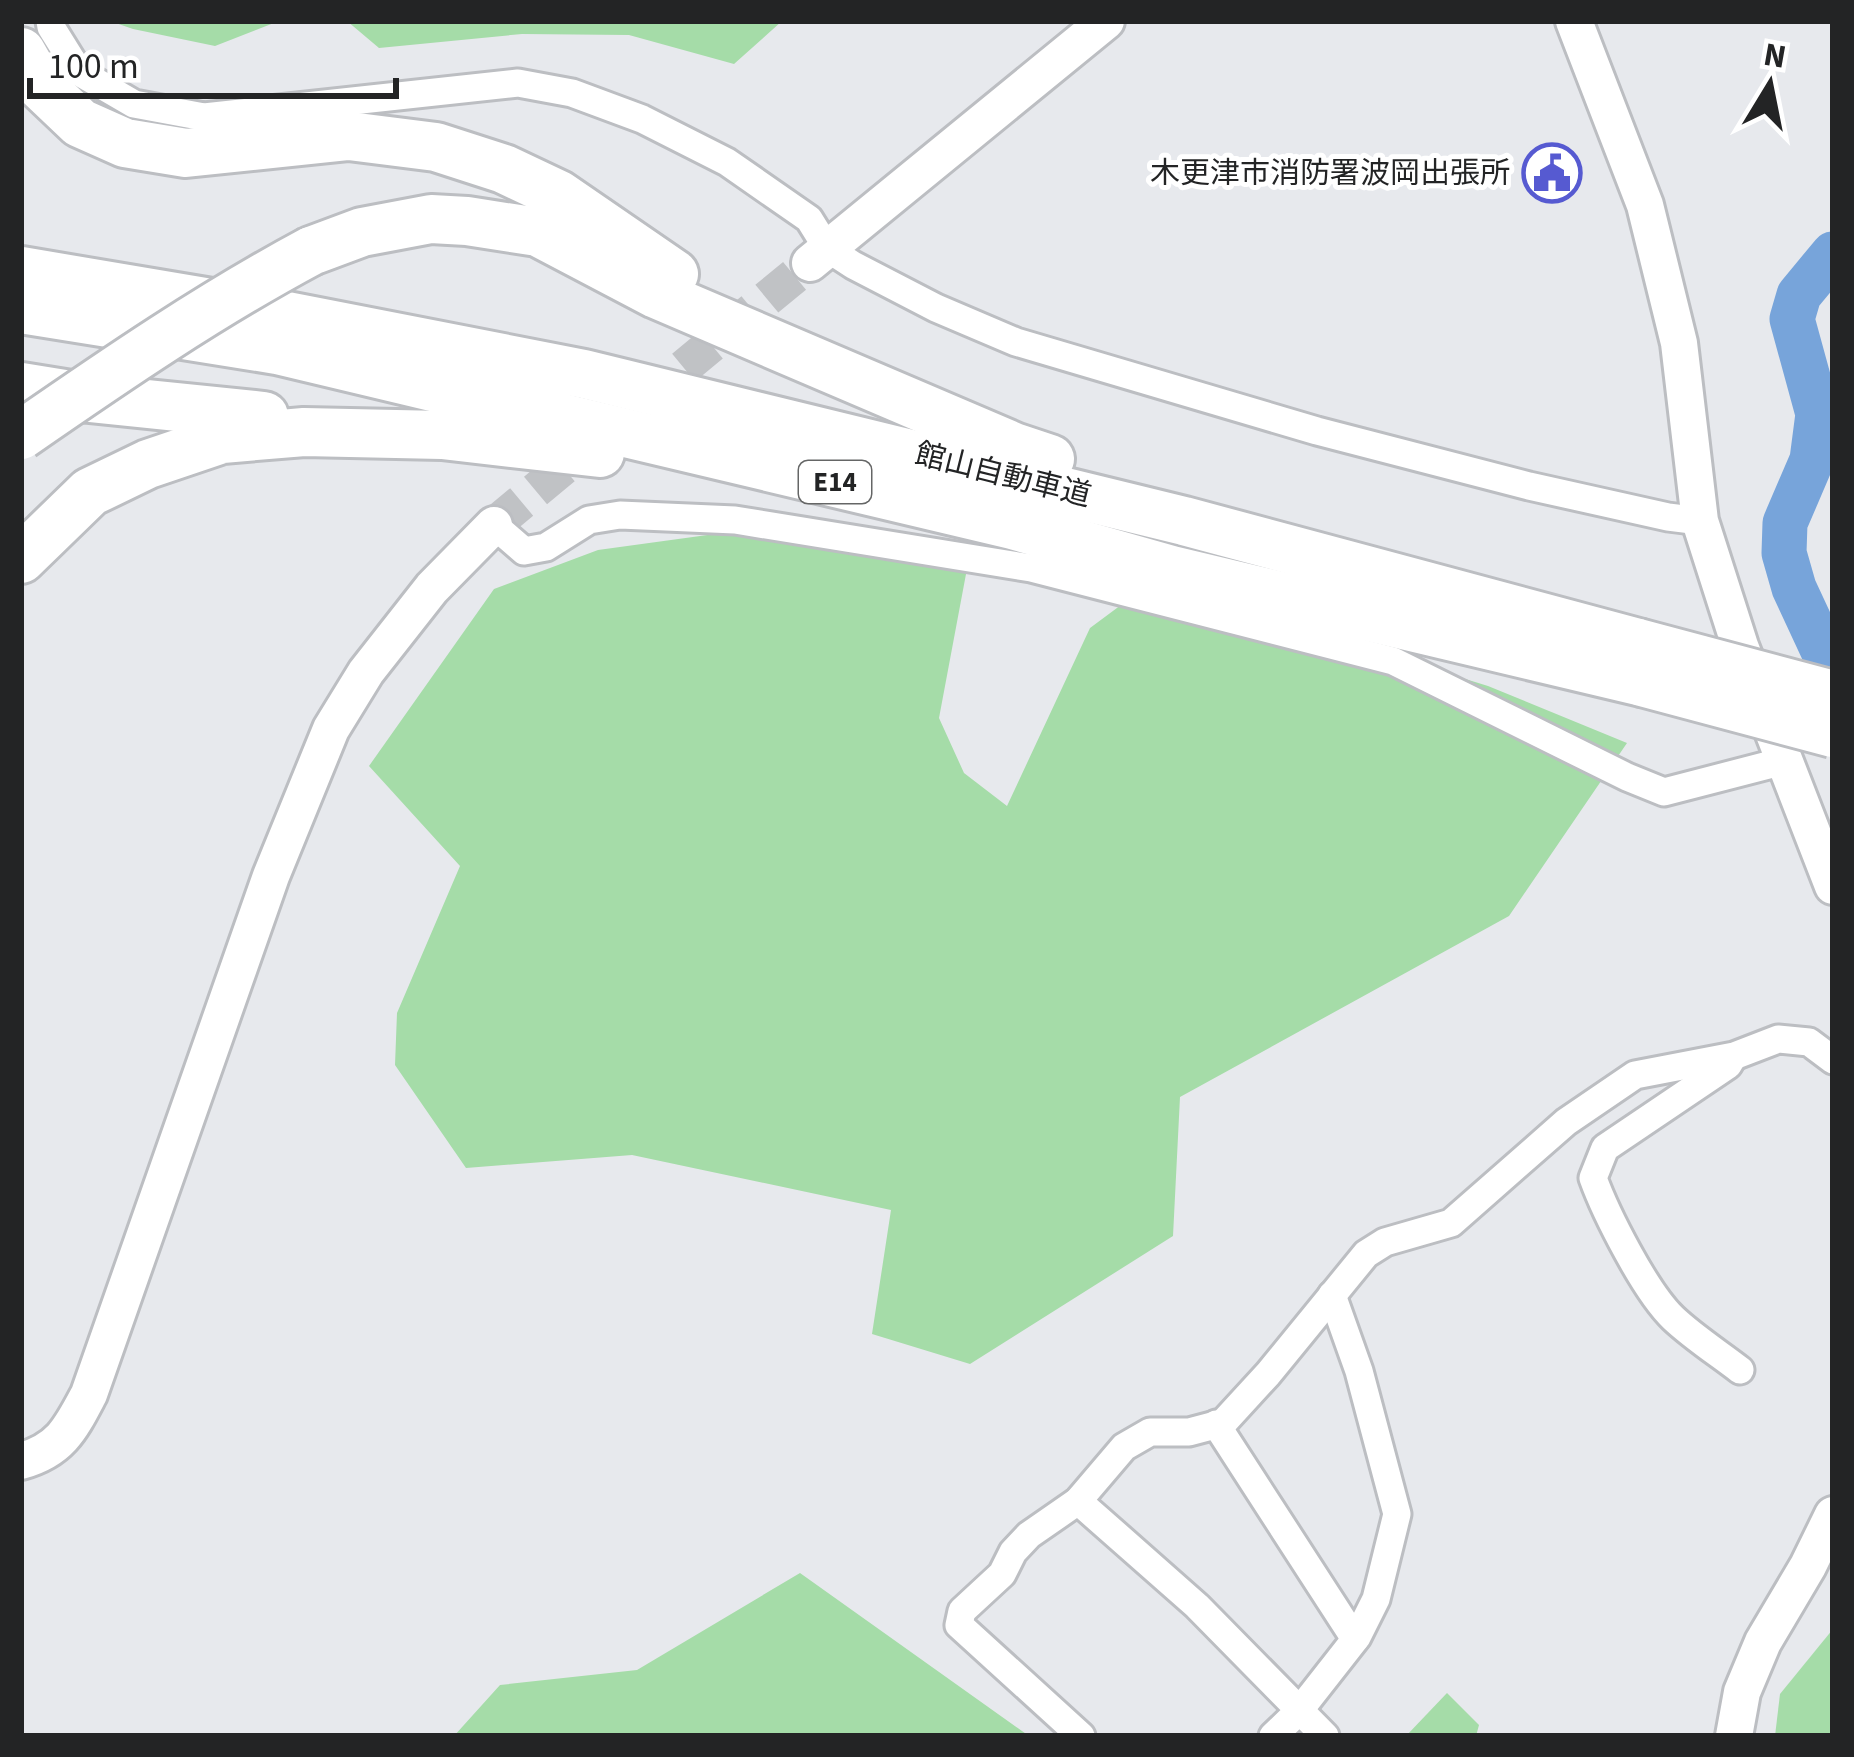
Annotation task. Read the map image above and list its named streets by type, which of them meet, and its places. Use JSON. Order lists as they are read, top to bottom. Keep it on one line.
{"streets":{"highway":["館山自動車道","E14"]},"places":{"public building":["木更津市消防署波岡出張所"]},"scale_bar":"100 m","north":"top"}
